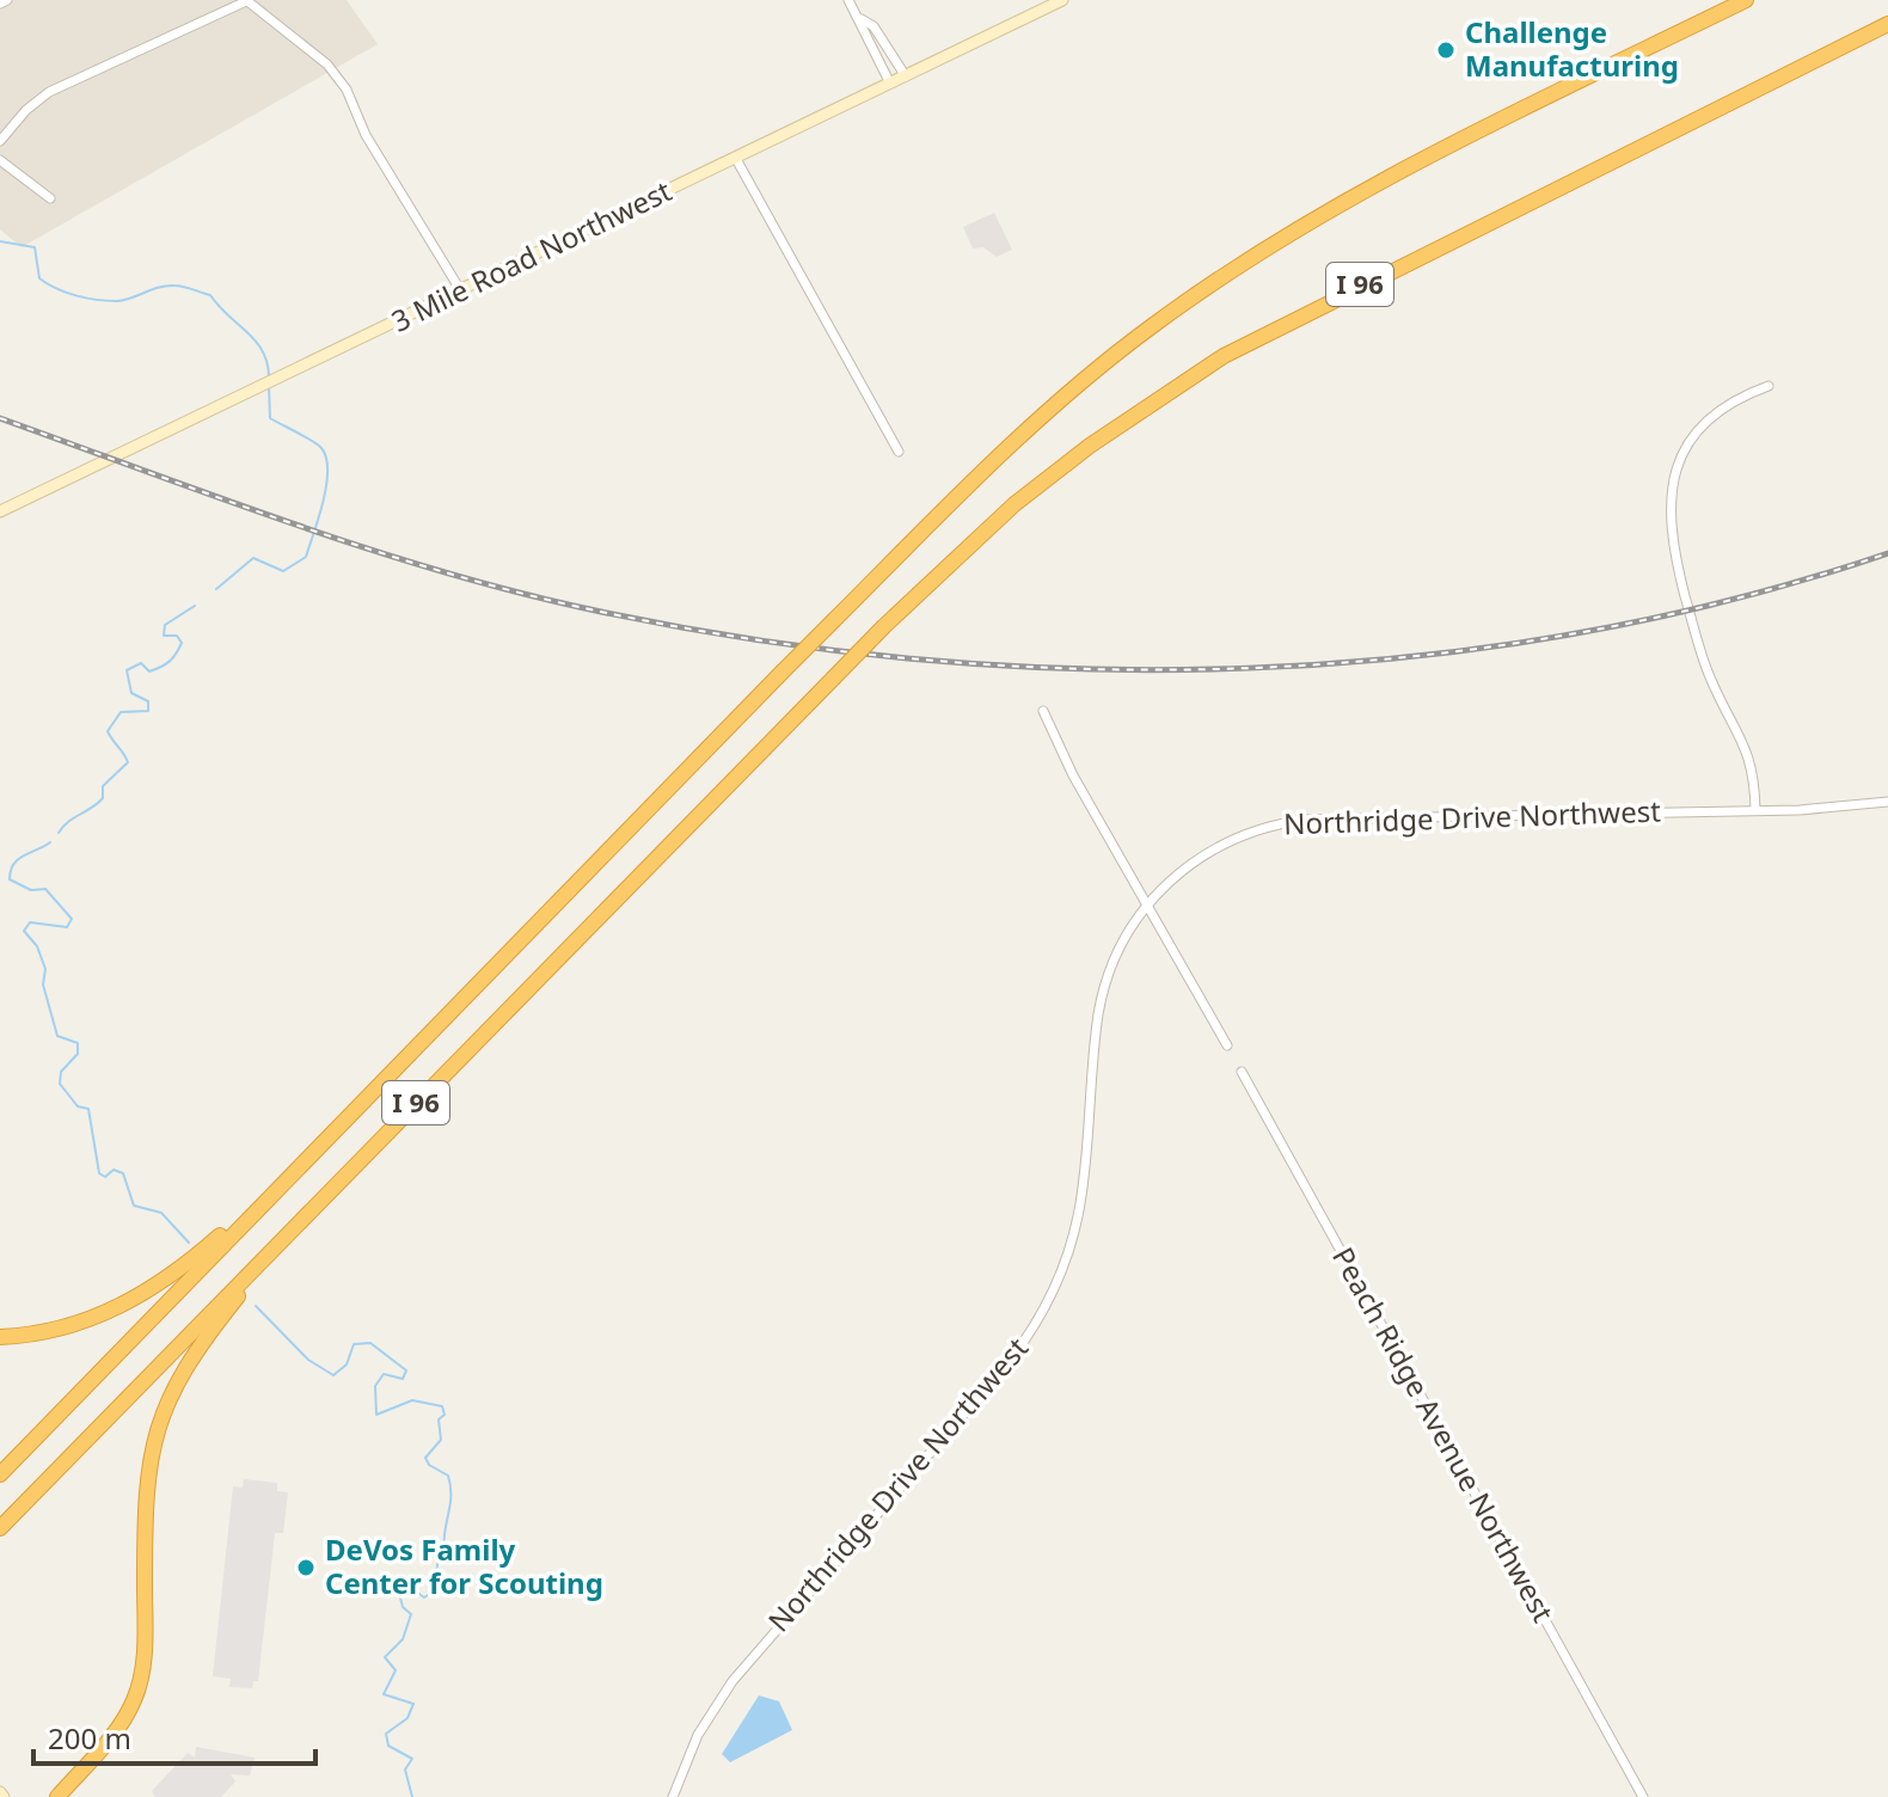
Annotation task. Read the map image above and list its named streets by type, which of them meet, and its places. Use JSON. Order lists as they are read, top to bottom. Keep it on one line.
{"streets":{"highway":["I 96"],"main road":["3 Mile Road Northwest"],"street":["Northridge Drive Northwest","Peach Ridge Avenue Northwest"]},"places":["Challenge Manufacturing","DeVos Family Center for Scouting"],"scale_bar":"200 m"}
